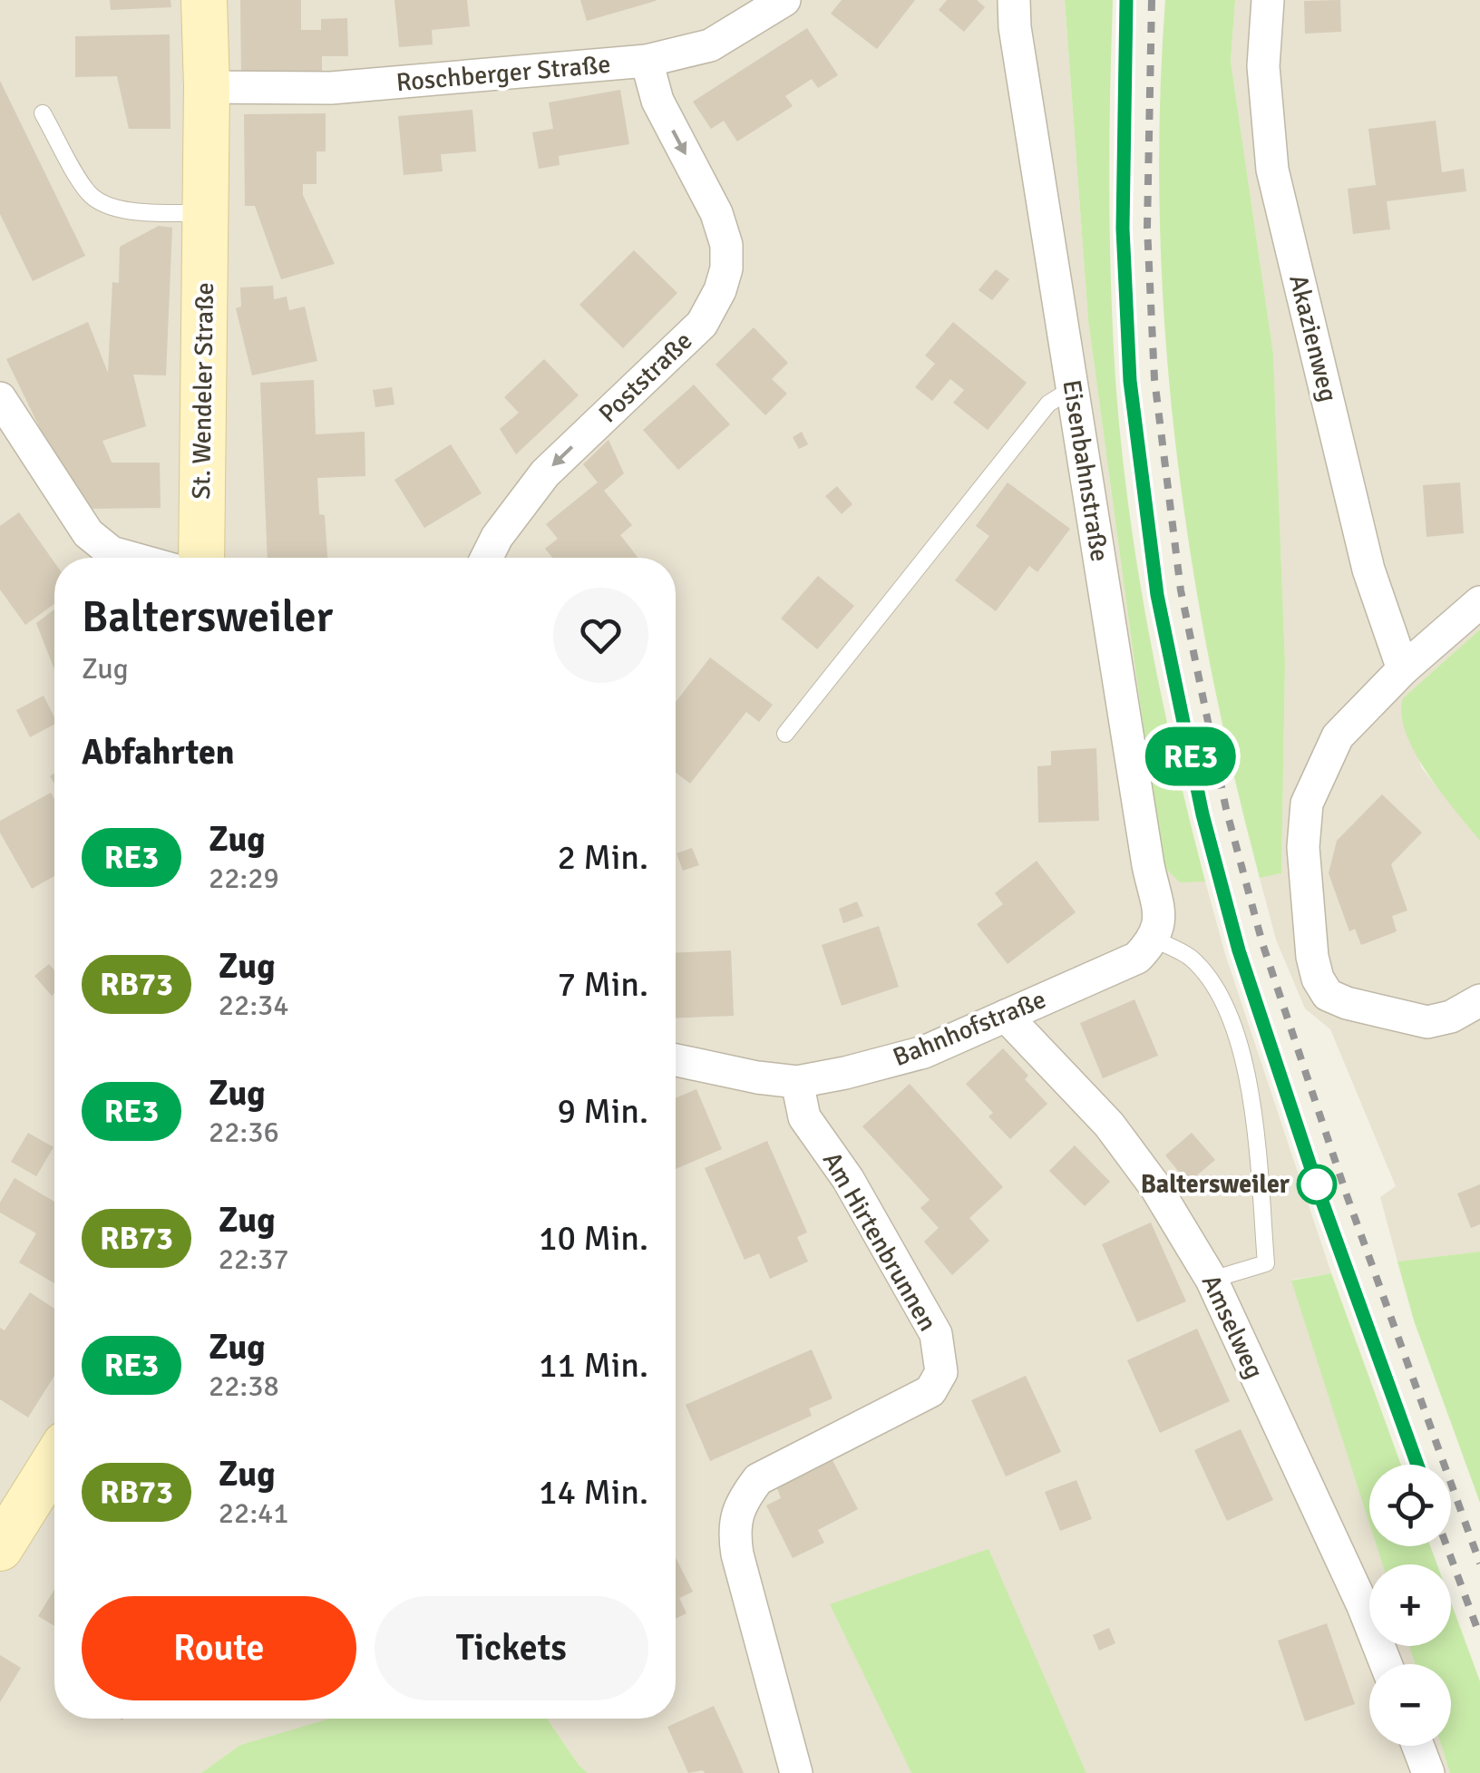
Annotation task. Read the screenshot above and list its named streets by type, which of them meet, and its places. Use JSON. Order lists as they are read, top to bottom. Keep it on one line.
{"streets":{"main road":["St. Wendeler Straße"],"street":["Roschberger Straße","Akazienweg","Poststraße","Eisenbahnstraße","Bahnhofstraße","Am Hirtenbrunnen","Amselweg"]},"crossings":[["Roschberger Straße","Poststraße"],["Roschberger Straße","St. Wendeler Straße"],["Eisenbahnstraße","Bahnhofstraße"],["Bahnhofstraße","Am Hirtenbrunnen"],["Bahnhofstraße","Amselweg"]],"one_way":["Poststraße"],"places":["Baltersweiler"],"page":{"on_map":"RE3","heading":[["Baltersweiler","Zug"],"Abfahrten"],"list":[{"mark":"RE3","name":"Zug","note":"22:29","value":"2 Min."},{"mark":"RB73","name":"Zug","note":"22:34","value":"7 Min."},{"mark":"RE3","name":"Zug","note":"22:36","value":"9 Min."},{"mark":"RB73","name":"Zug","note":"22:37","value":"10 Min."},{"mark":"RE3","name":"Zug","note":"22:38","value":"11 Min."},{"mark":"RB73","name":"Zug","note":"22:41","value":"14 Min."}],"map_buttons":["+","−"],"buttons":["Route","Tickets"]}}
